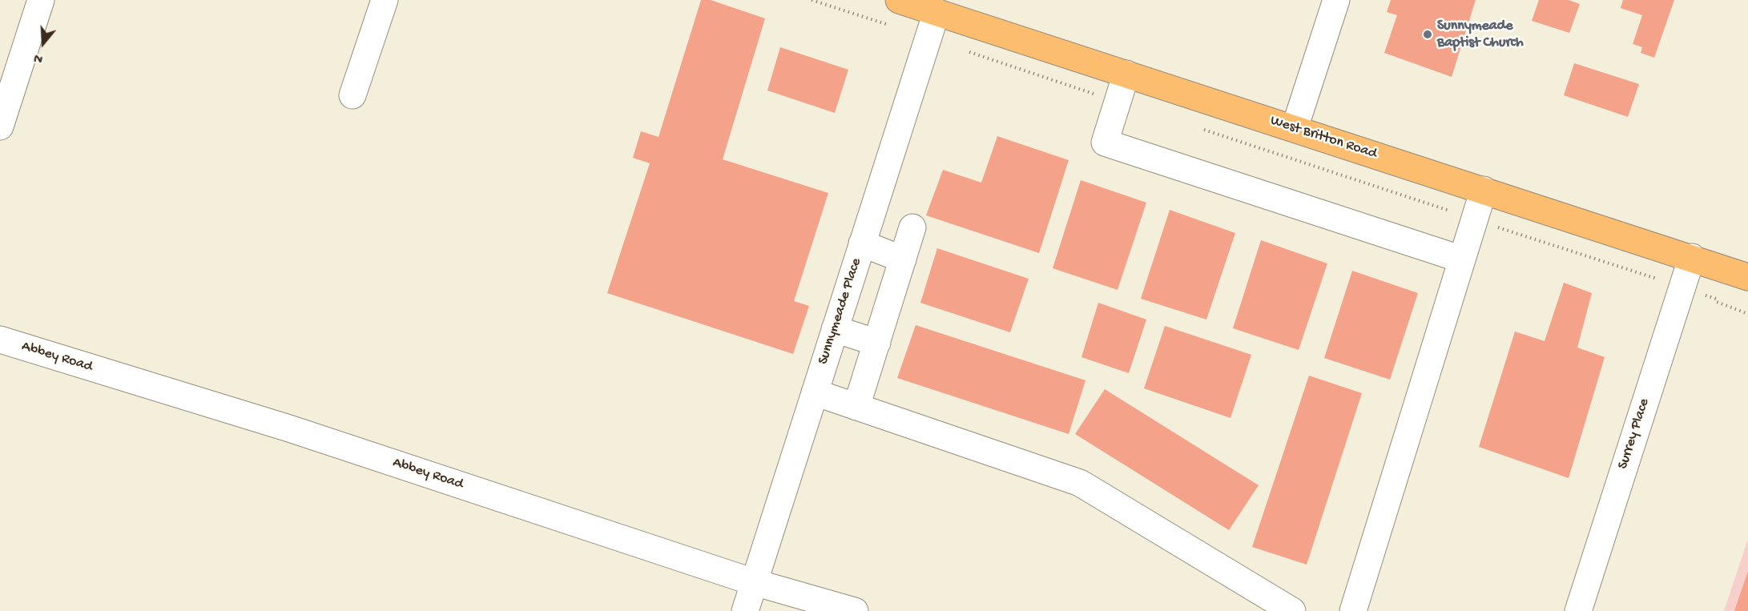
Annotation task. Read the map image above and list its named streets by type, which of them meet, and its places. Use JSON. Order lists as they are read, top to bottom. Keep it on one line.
{"streets":{"main road":["West Britton Road"],"street":["Sunnymeade Place","Abbey Road","Surrey Place"]},"crossings":[["West Britton Road","Sunnymeade Place"],["West Britton Road","Surrey Place"],["Sunnymeade Place","Abbey Road"]],"places":["Sunnymeade Baptist Church"],"north":"bottom"}
